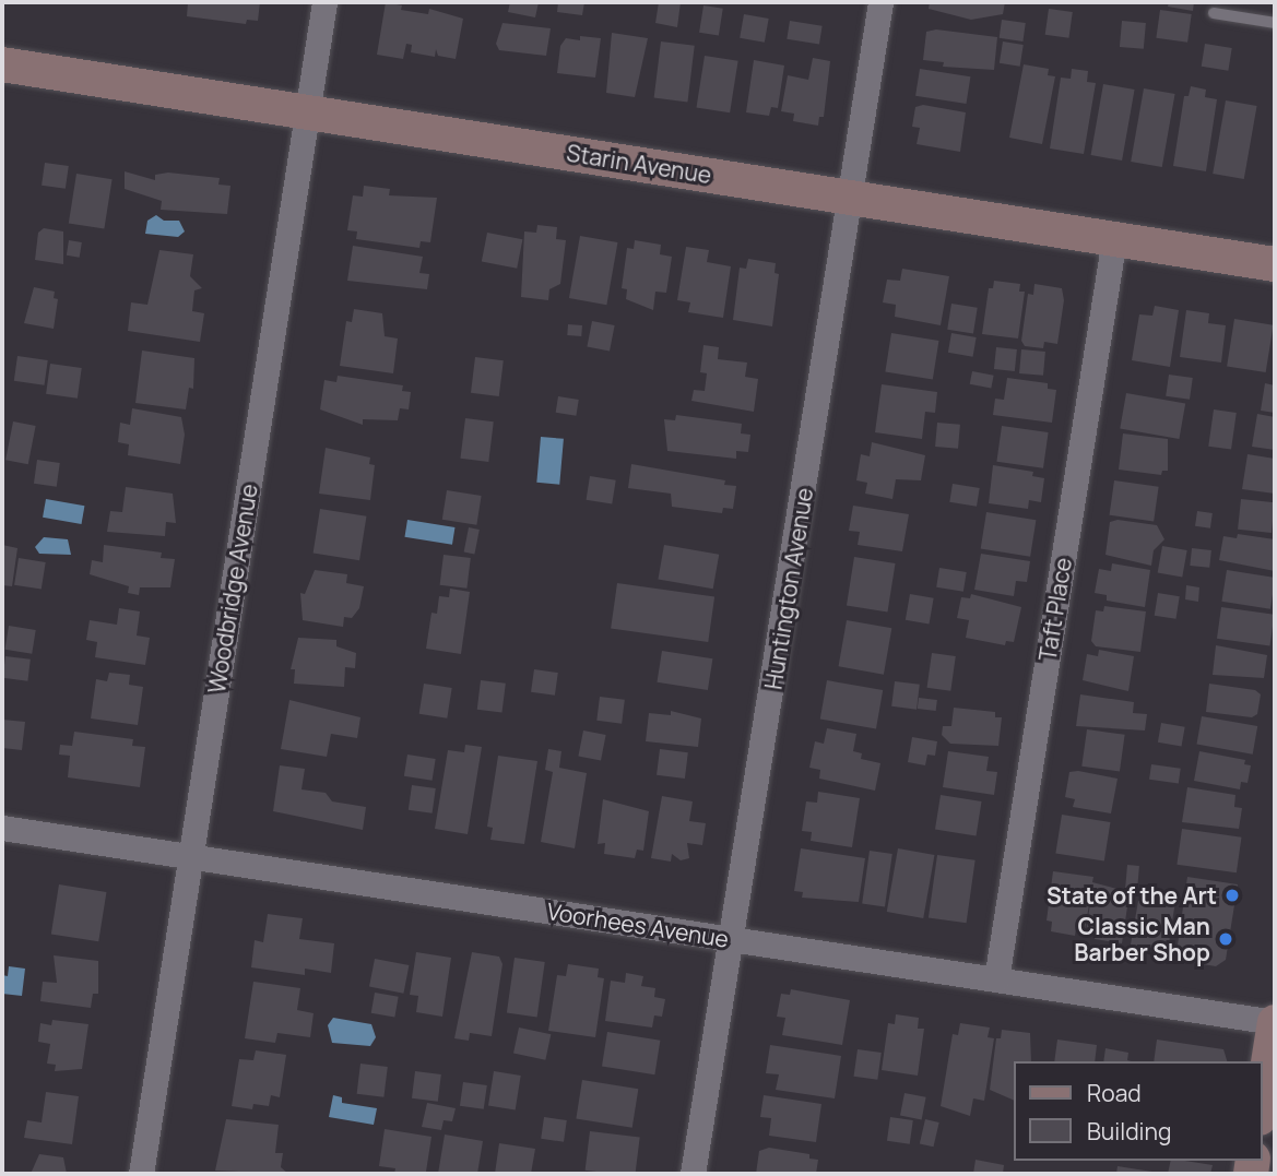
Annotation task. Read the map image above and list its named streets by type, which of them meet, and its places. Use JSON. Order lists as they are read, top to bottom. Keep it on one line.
{"streets":{"street":["Starin Avenue","Woodbridge Avenue","Huntington Avenue","Taft Place","Voorhees Avenue"]},"crossings":[["Starin Avenue","Woodbridge Avenue"],["Starin Avenue","Huntington Avenue"],["Starin Avenue","Taft Place"],["Woodbridge Avenue","Voorhees Avenue"],["Huntington Avenue","Voorhees Avenue"],["Taft Place","Voorhees Avenue"]],"places":["State of the Art","Classic Man Barber Shop"],"legend":["Road","Building"]}
